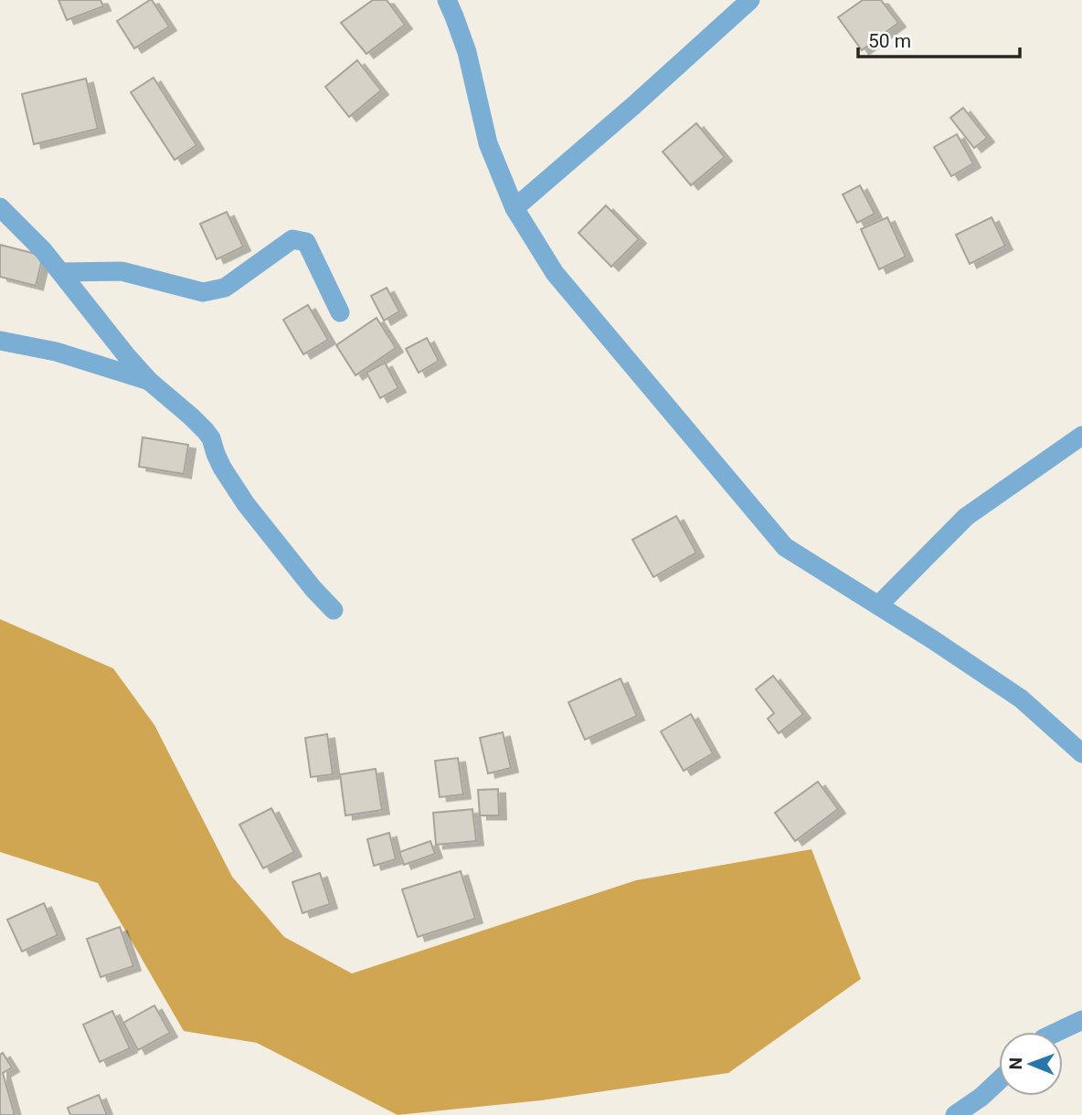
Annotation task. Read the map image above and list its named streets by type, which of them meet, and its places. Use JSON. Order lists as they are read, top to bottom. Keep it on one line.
{"scale_bar":"50 m","north":"left"}
